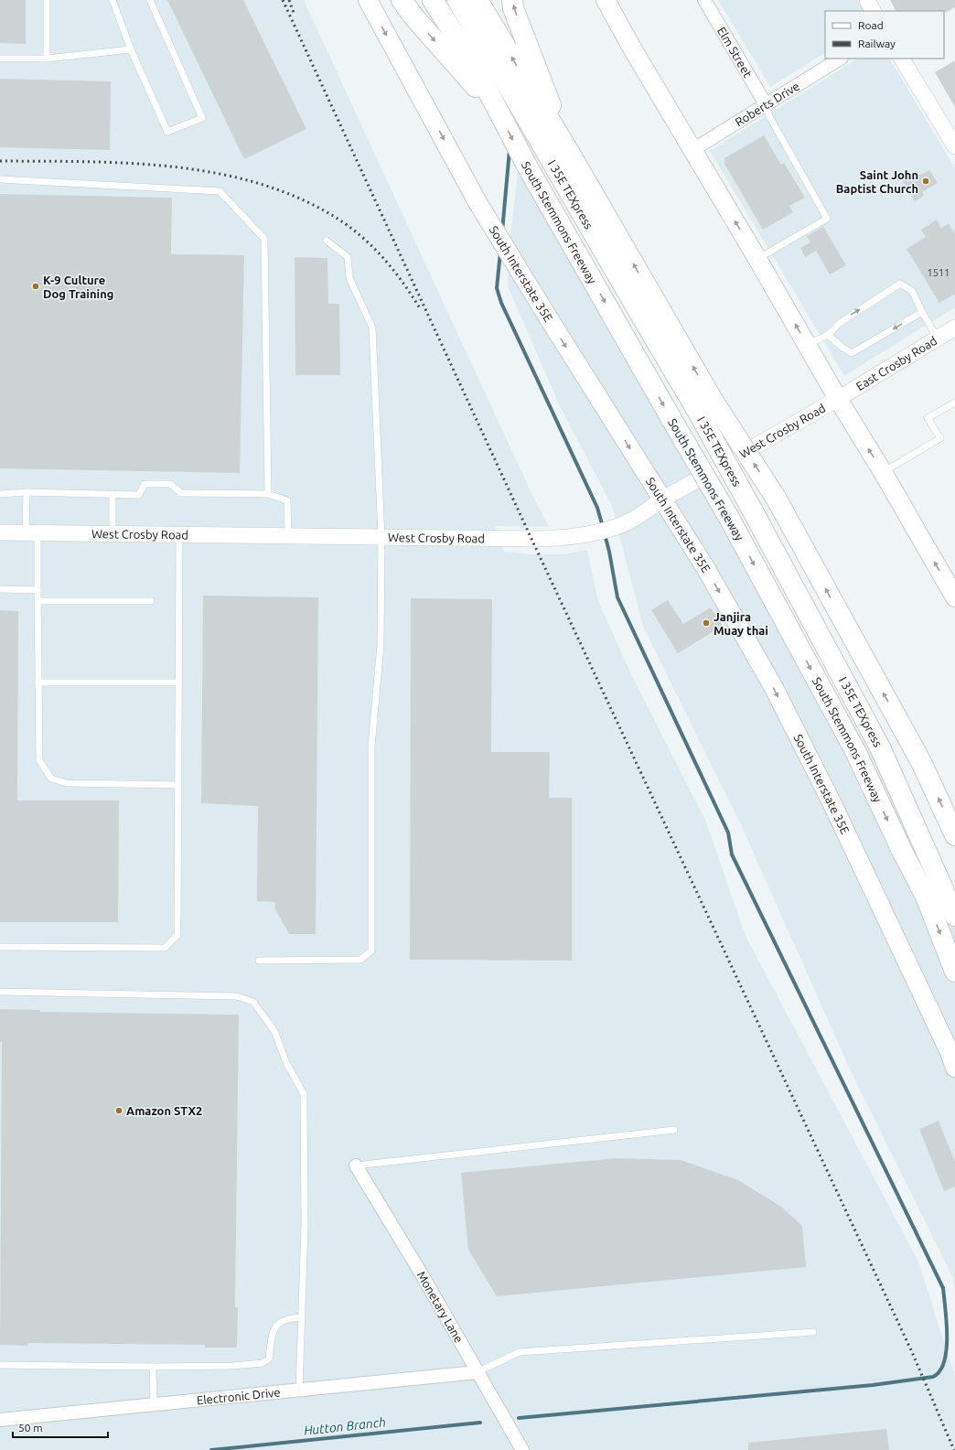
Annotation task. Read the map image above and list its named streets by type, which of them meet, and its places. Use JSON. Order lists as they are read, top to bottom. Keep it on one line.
{"streets":{"highway":["I 35E TEXpress","South Stemmons Freeway"],"main road":["South Interstate 35E"],"street":["Elm Street","Roberts Drive","East Crosby Road","West Crosby Road","Monetary Lane","Electronic Drive"]},"crossings":[["Elm Street","Roberts Drive"],["South Interstate 35E","West Crosby Road"],["East Crosby Road","West Crosby Road"],["Monetary Lane","Electronic Drive"]],"one_way":["South Interstate 35E"],"water":["Hutton Branch"],"places":["Saint John Baptist Church","K-9 Culture Dog Training","Janjira Muay thai","Amazon STX2"],"house_numbers":["1511"],"legend":["Road","Railway"],"scale_bar":"50 m"}
